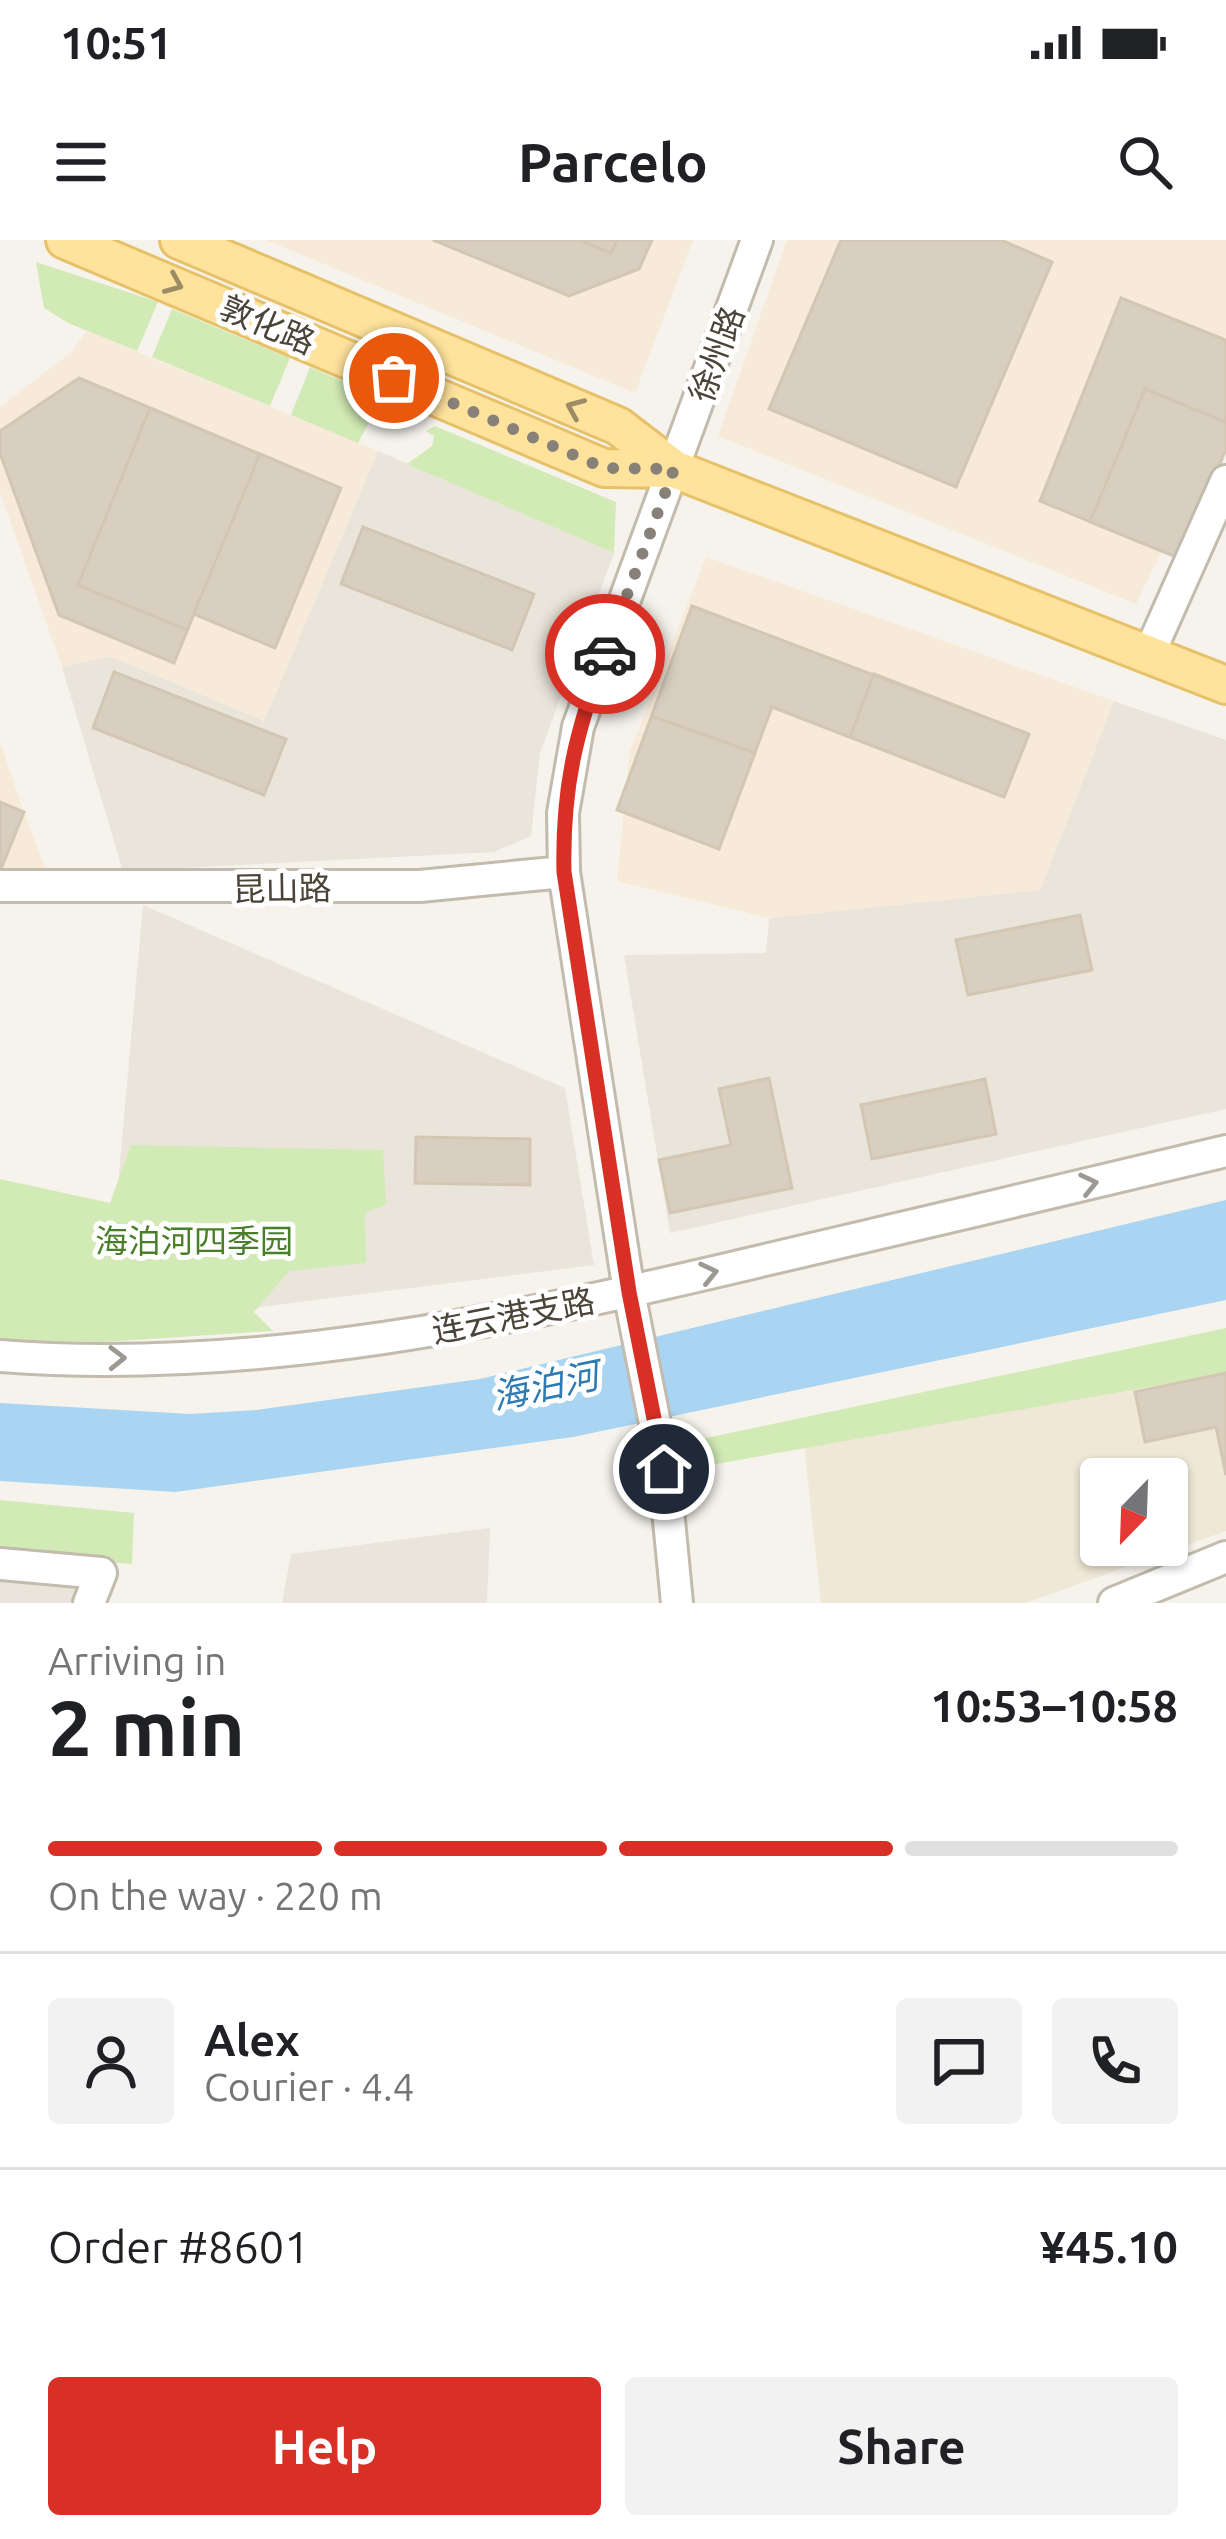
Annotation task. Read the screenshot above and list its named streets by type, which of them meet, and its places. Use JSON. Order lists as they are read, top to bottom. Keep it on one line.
{"streets":{"main road":["敦化路"],"street":["徐州路","昆山路","连云港支路"]},"crossings":[["敦化路","徐州路"],["徐州路","昆山路"],["徐州路","连云港支路"]],"one_way":["连云港支路"],"water":["海泊河"],"parks":["海泊河四季园"],"north":"bottom left","page":{"status":"10:51","header":"Parcelo","heading":["2 min","Arriving in","10:53–10:58"],"panel":["Alex","Courier · 4.4","Order #8601","¥45.10"],"bar":"On the way · 220 m","buttons":["Help","Share"]}}
